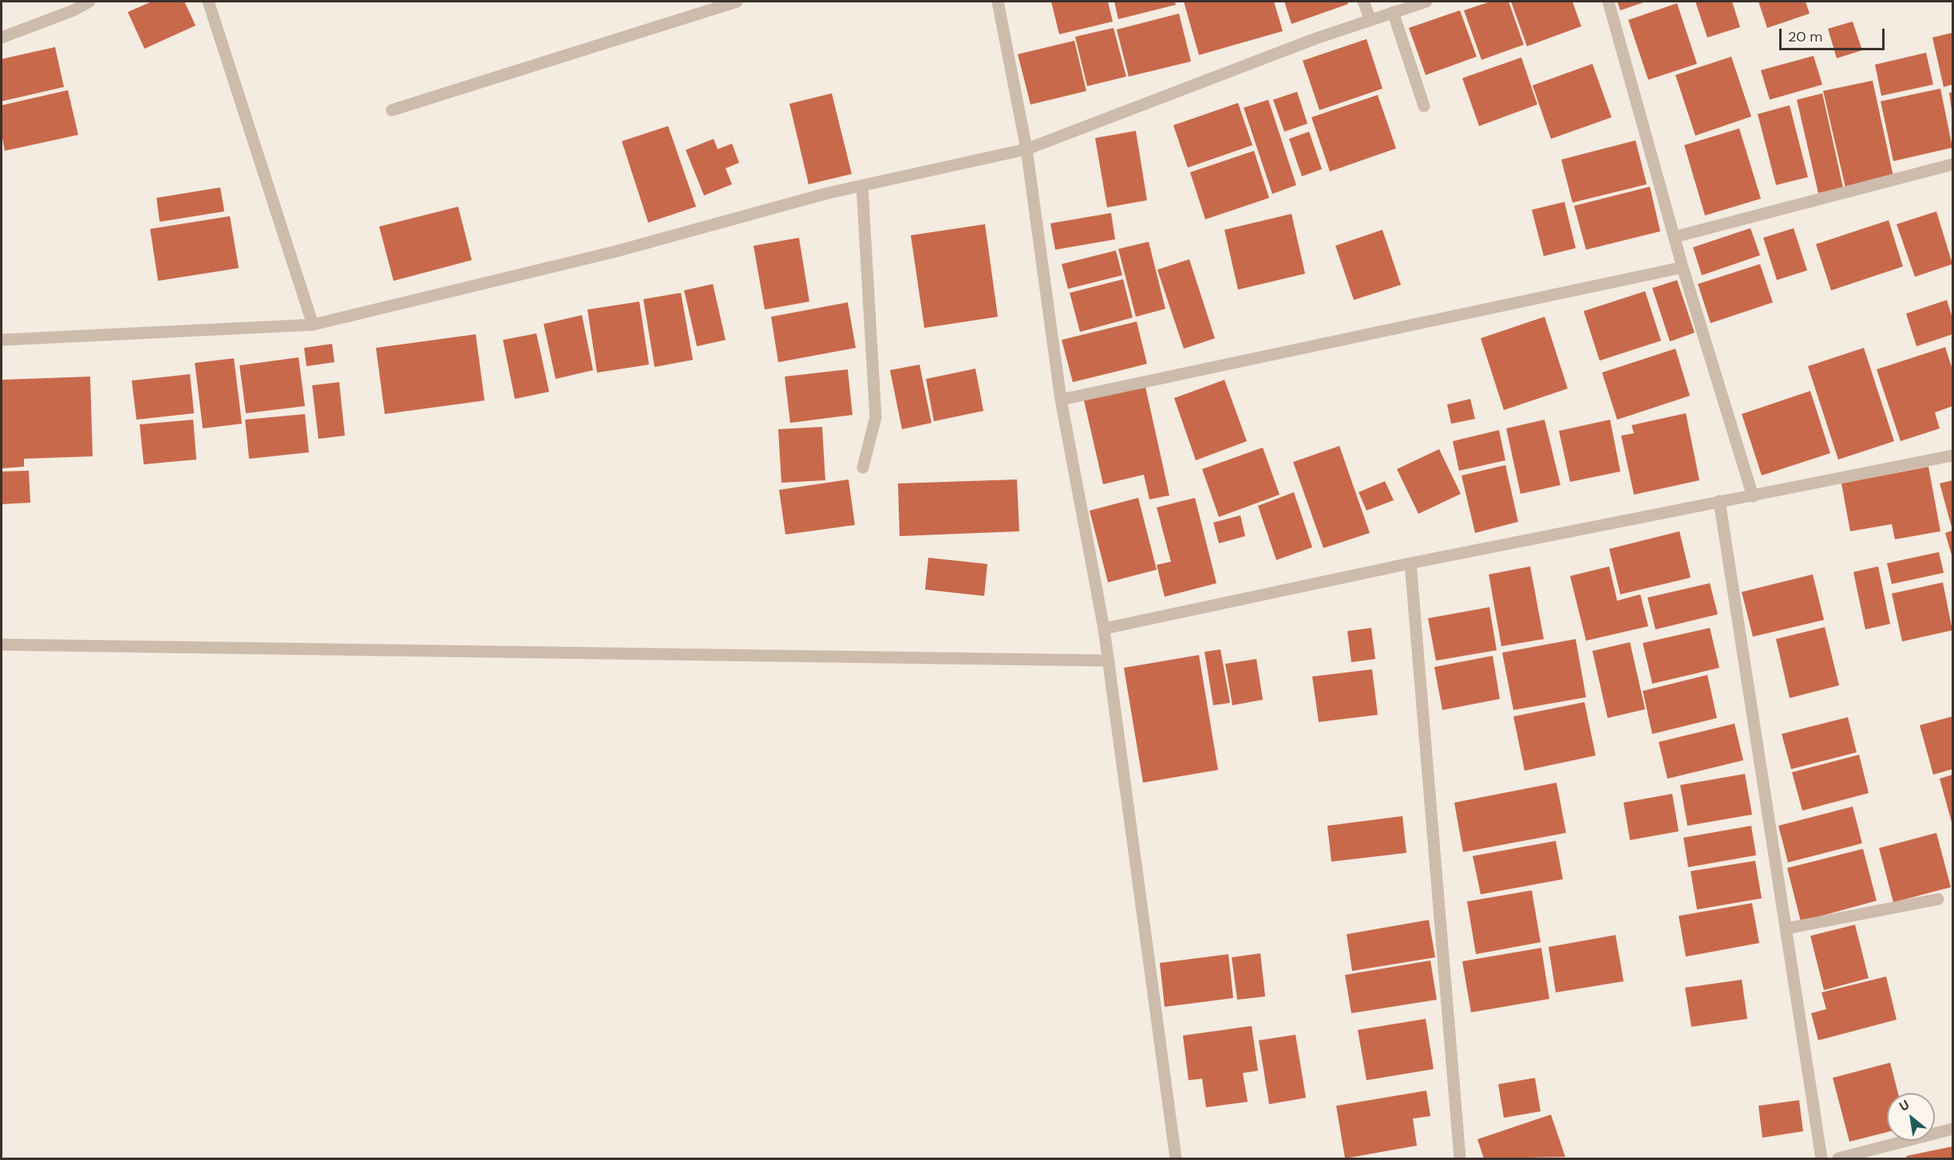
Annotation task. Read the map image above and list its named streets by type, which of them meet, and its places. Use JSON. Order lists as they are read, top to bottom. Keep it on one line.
{"scale_bar":"20 m","north":"top left"}
